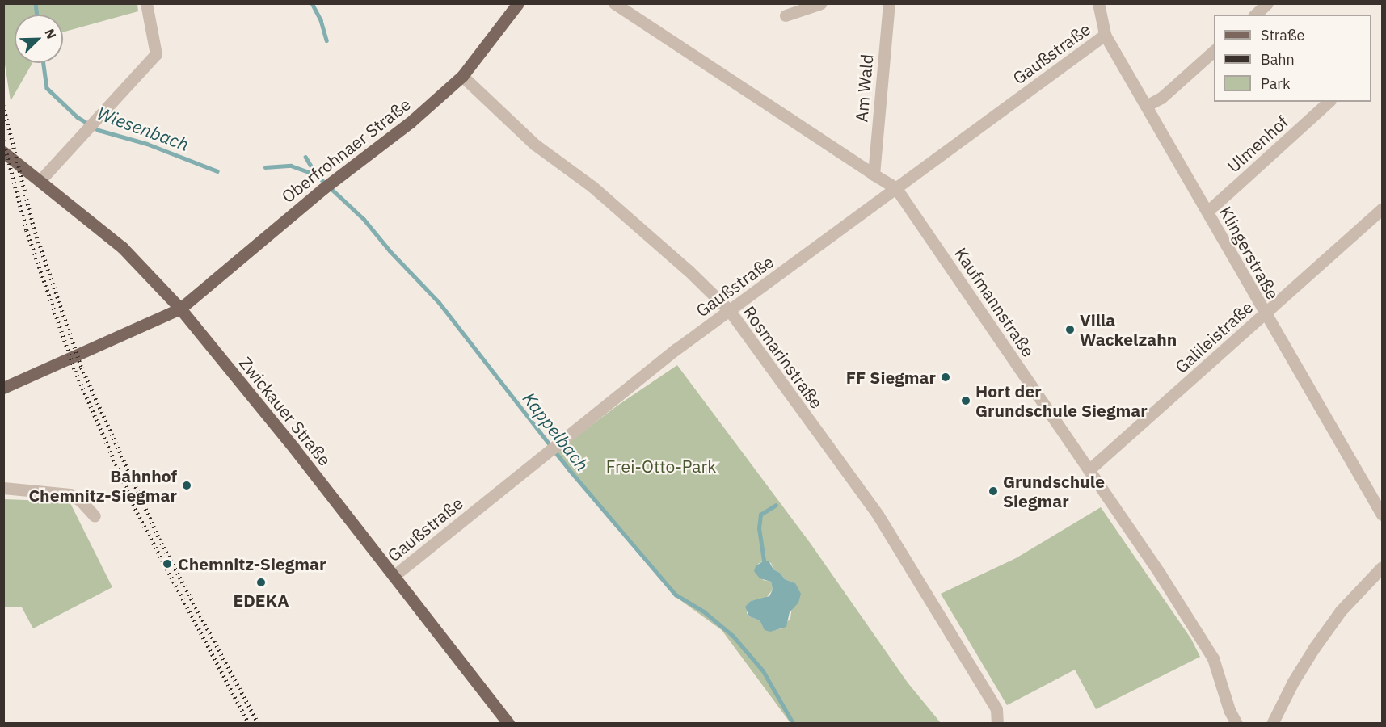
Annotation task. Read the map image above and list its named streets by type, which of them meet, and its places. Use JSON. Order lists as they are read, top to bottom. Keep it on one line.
{"streets":{"main road":["Oberfrohnaer Straße","Zwickauer Straße"],"street":["Gaußstraße","Am Wald","Ulmenhof","Klingerstraße","Kaufmannstraße","Galileistraße","Rosmarinstraße"]},"crossings":[["Gaußstraße","Klingerstraße"],["Gaußstraße","Kaufmannstraße"],["Gaußstraße","Rosmarinstraße"],["Gaußstraße","Zwickauer Straße"],["Am Wald","Kaufmannstraße"],["Ulmenhof","Klingerstraße"],["Oberfrohnaer Straße","Rosmarinstraße"],["Oberfrohnaer Straße","Zwickauer Straße"],["Klingerstraße","Galileistraße"],["Kaufmannstraße","Galileistraße"]],"water":["Wiesenbach","Kappelbach"],"parks":["Frei-Otto-Park"],"places":["Villa Wackelzahn","FF Siegmar","Hort der Grundschule Siegmar","Bahnhof Chemnitz-Siegmar","Grundschule Siegmar","Chemnitz-Siegmar","EDEKA"],"legend":["Straße","Bahn","Park"],"north":"top right"}
